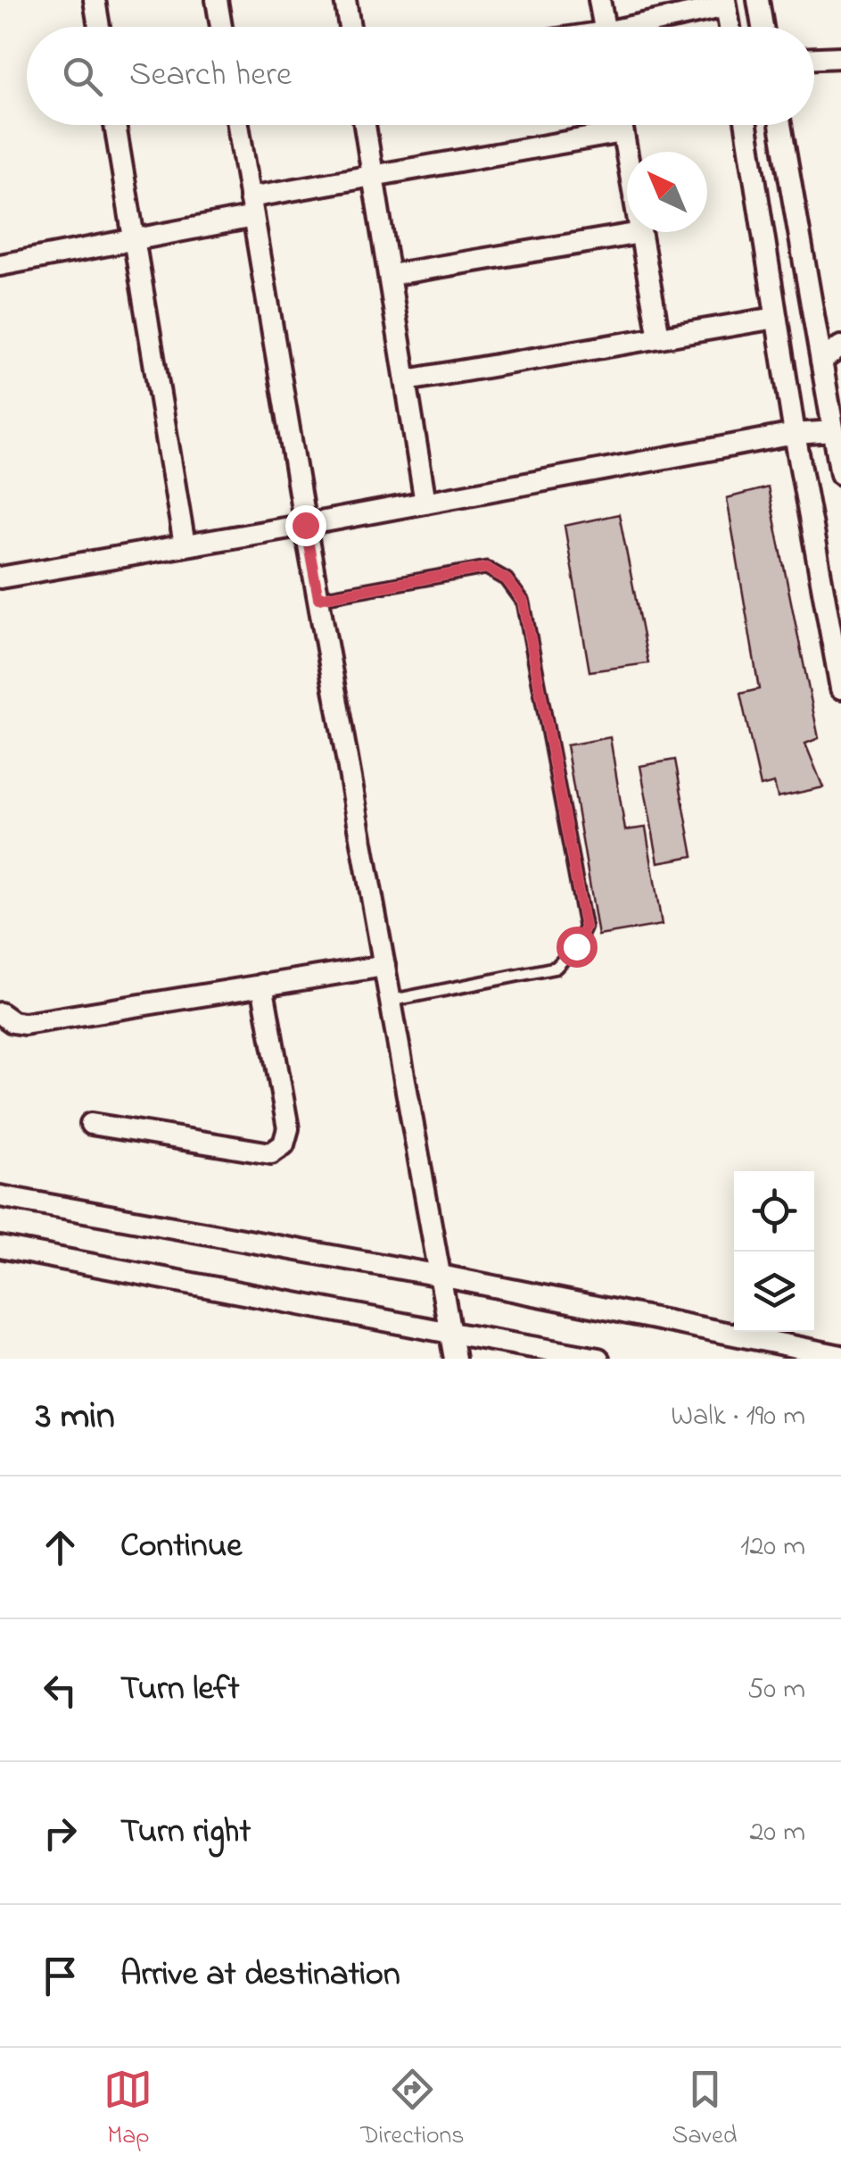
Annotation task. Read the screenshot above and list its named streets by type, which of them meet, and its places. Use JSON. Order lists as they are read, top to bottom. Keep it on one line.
{"north":"top left","page":{"search":"Search here","heading":["3 min","Walk · 190 m"],"list":[["Continue","120 m"],["Turn left","50 m"],["Turn right","20 m"],"Arrive at destination"],"nav":["Map","Directions","Saved"]}}
